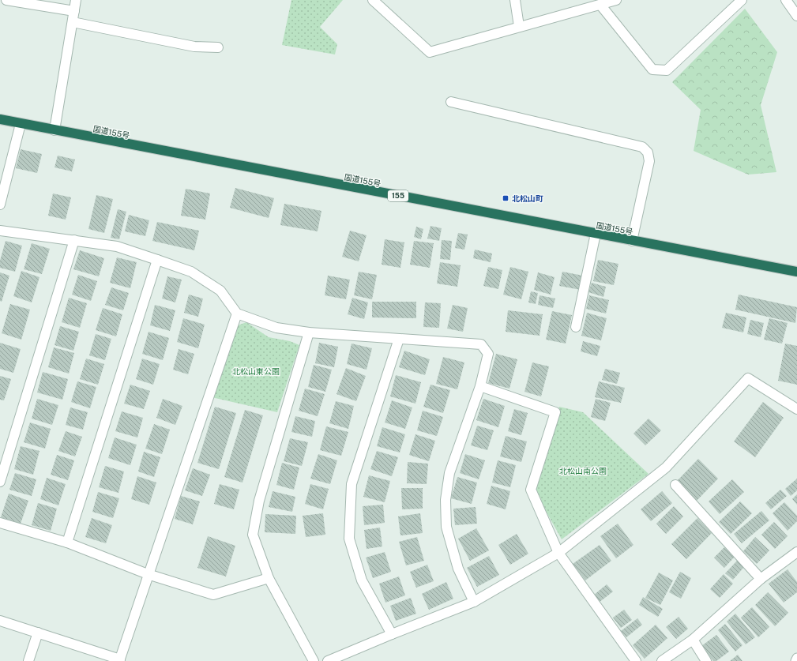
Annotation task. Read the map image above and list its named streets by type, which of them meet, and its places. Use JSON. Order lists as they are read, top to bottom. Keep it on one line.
{"streets":{"highway":["国道155号","155"]},"parks":["北松山東公園","北松山南公園"],"places":{"transit":["北松山町"]}}
